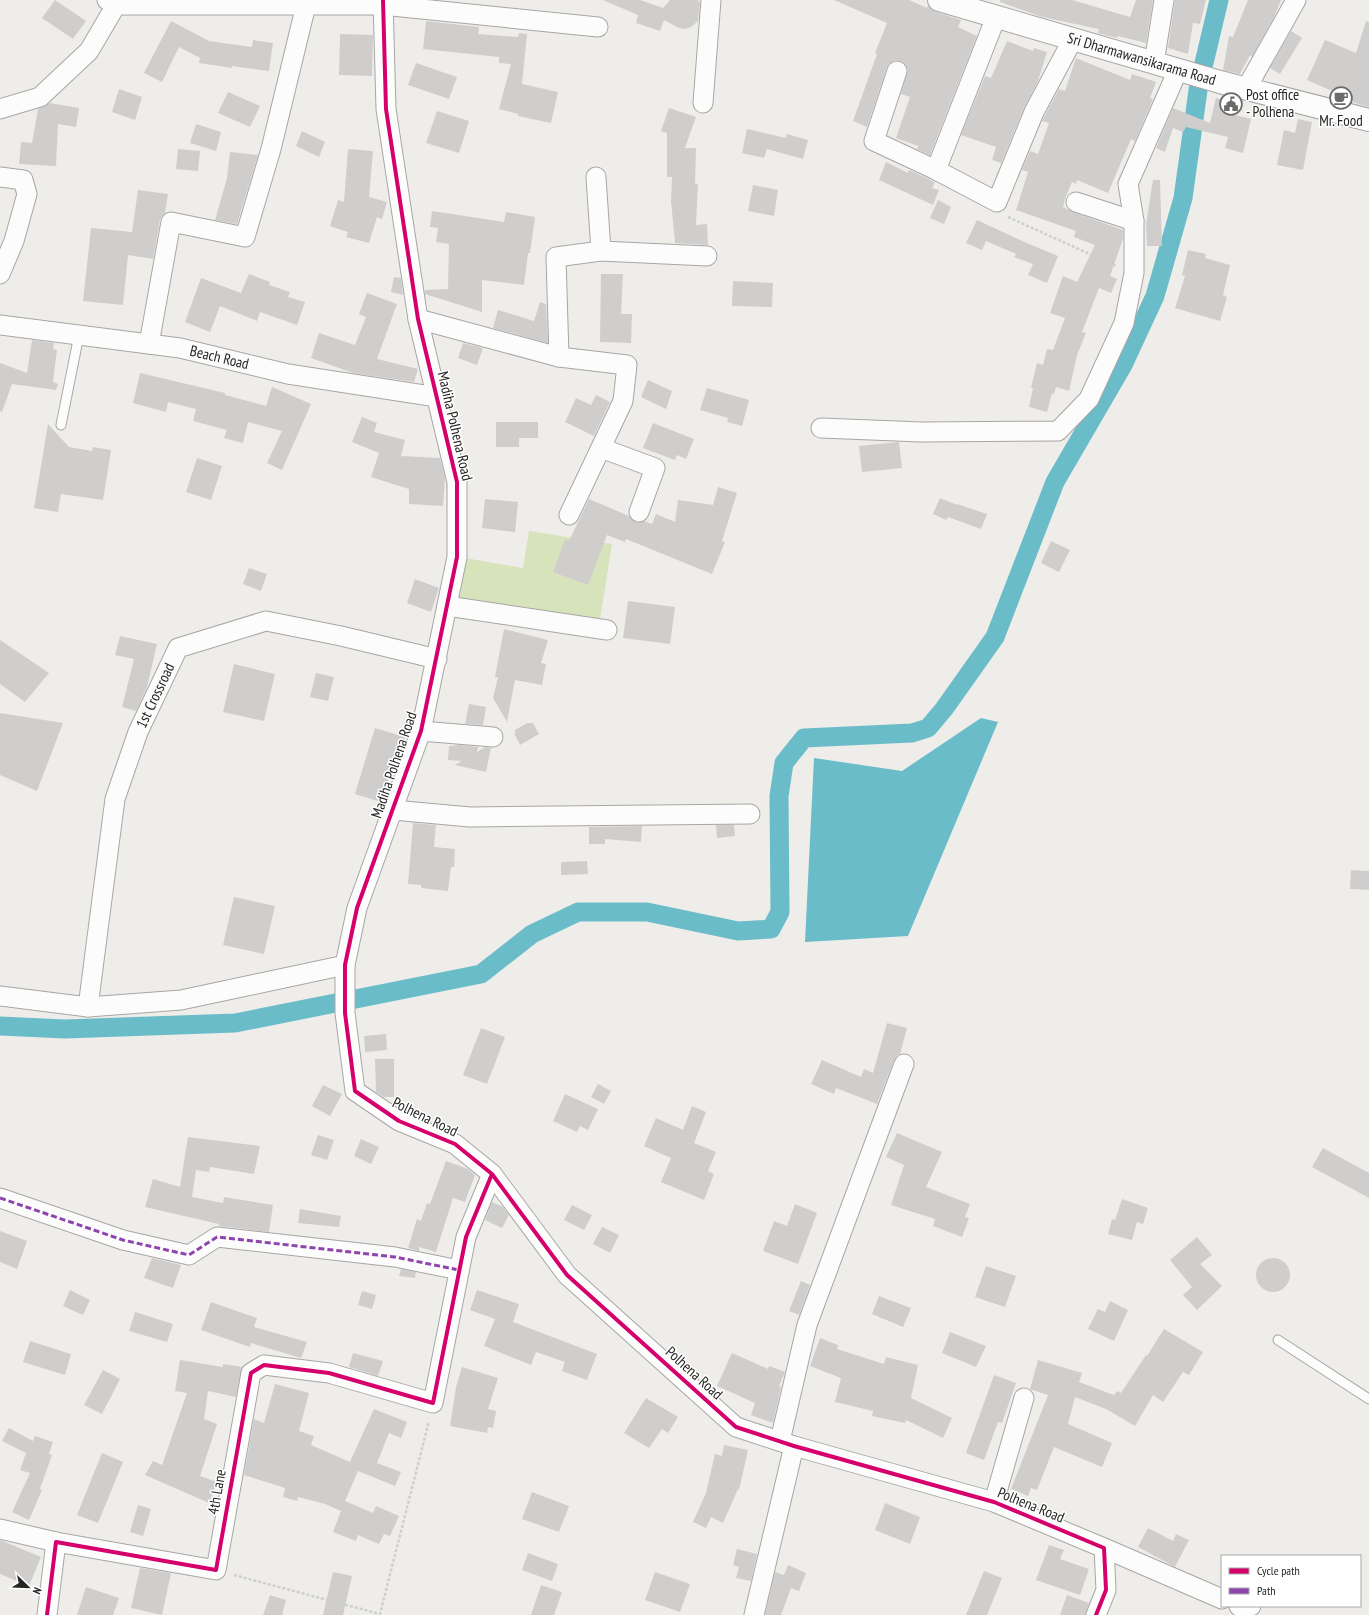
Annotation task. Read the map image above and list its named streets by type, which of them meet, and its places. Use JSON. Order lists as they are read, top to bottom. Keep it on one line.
{"streets":{"street":["Sri Dharmawansikarama Road","Beach Road","Madiha Polhena Road","1st Crossroad","Polhena Road","4th Lane"]},"crossings":[["Beach Road","Madiha Polhena Road"],["Madiha Polhena Road","1st Crossroad"],["Madiha Polhena Road","Polhena Road"]],"places":{"cafe":["Mr. Food"],"public building":["Post office - Polhena"]},"legend":["Cycle path","Path"],"north":"bottom right"}
